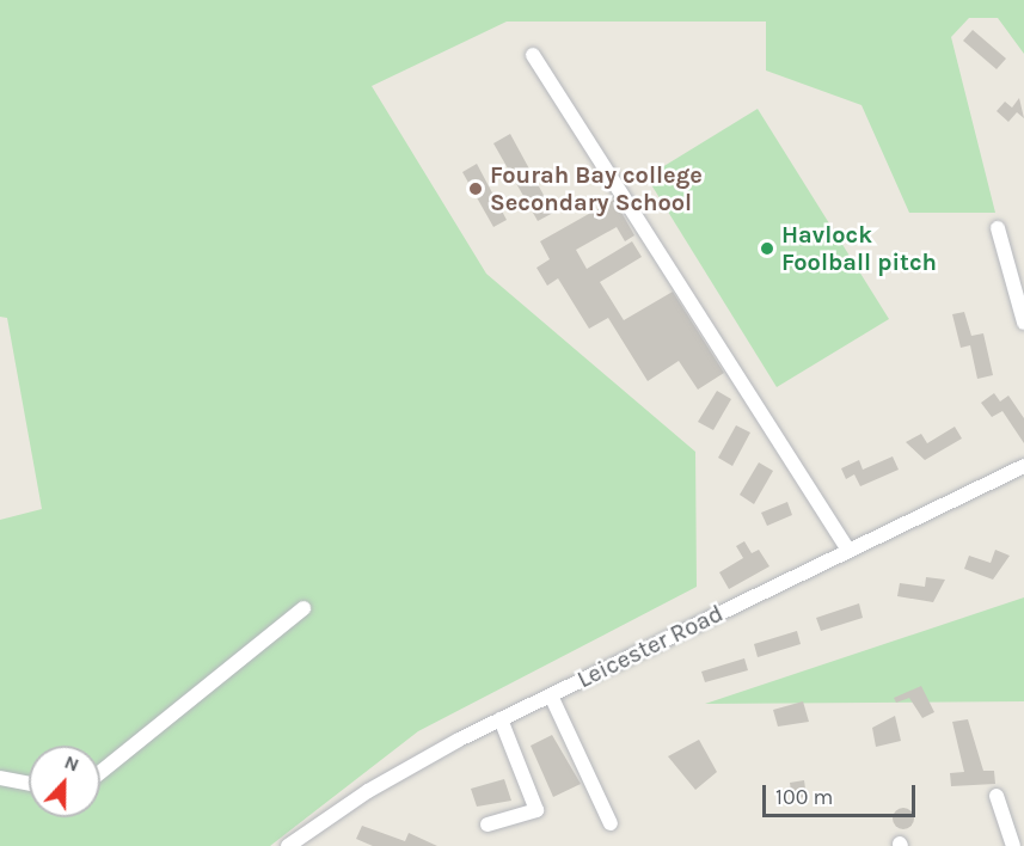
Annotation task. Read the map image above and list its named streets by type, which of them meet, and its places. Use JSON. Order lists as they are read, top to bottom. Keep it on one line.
{"streets":{"street":["Leicester Road"]},"places":["Fourah Bay college Secondary School","Havlock Foolball pitch"],"scale_bar":"100 m","north":"top"}
